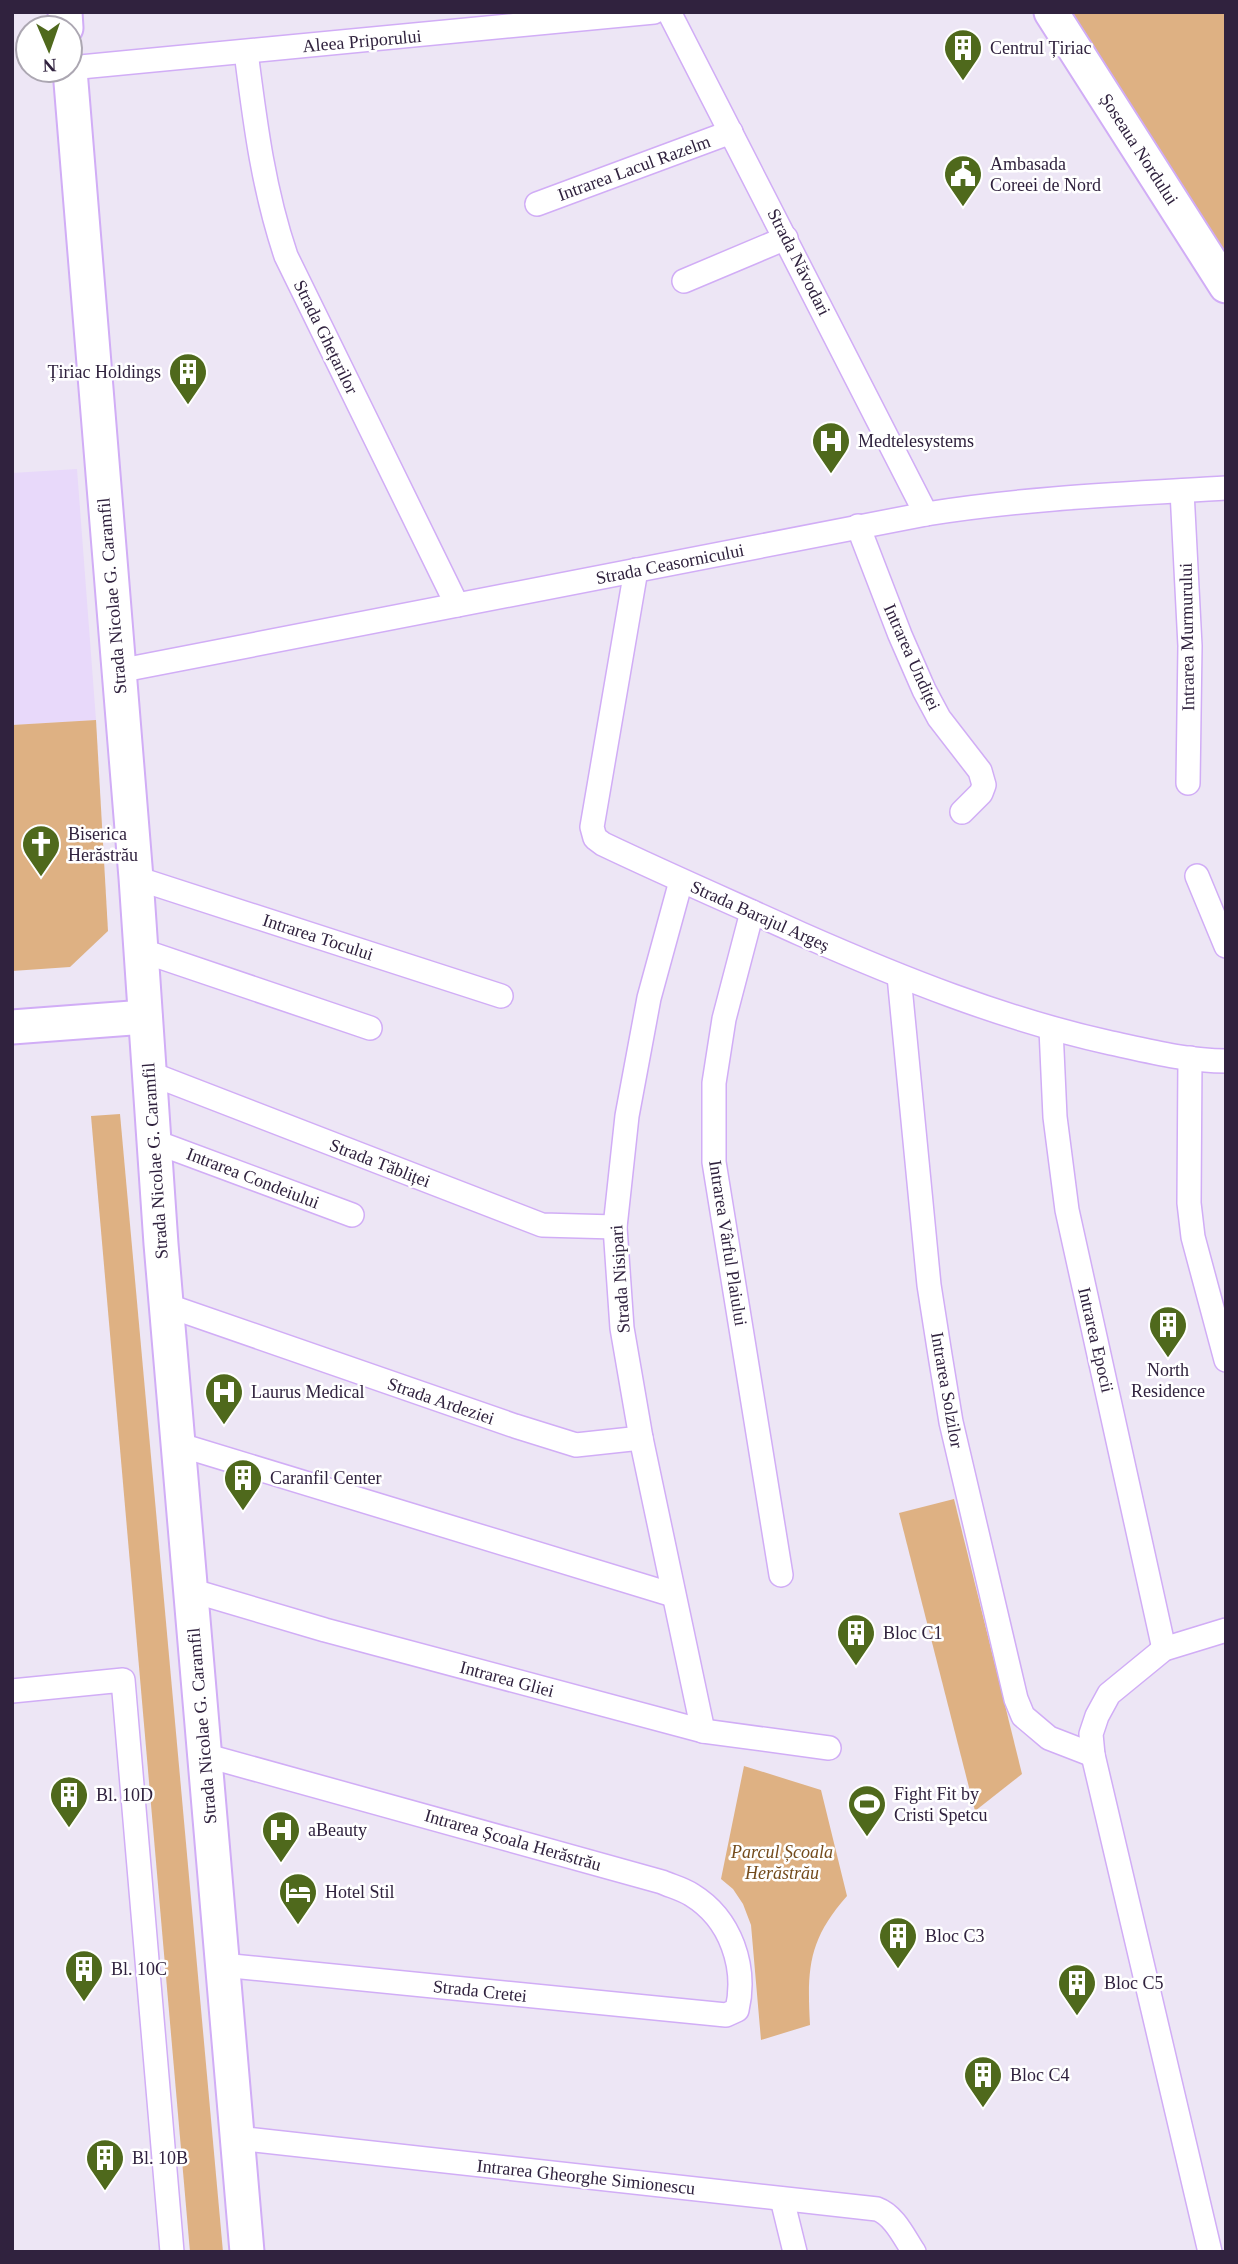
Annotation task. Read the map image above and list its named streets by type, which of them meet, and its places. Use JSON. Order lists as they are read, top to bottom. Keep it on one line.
{"streets":{"main road":["Șoseaua Nordului","Strada Nicolae G. Caramfil"],"street":["Aleea Priporului","Intrarea Lacul Razelm","Strada Năvodari","Strada Ghețarilor","Strada Ceasornicului","Intrarea Murmurului","Intrarea Undiței","Strada Barajul Argeș","Intrarea Tocului","Strada Tăbliței","Intrarea Condeiului","Intrarea Vârful Plaiului","Strada Nisipari","Intrarea Epocii","Intrarea Solzilor","Strada Ardeziei","Intrarea Gliei","Intrarea Școala Herăstrău","Strada Cretei","Intrarea Gheorghe Simionescu"]},"crossings":[["Aleea Priporului","Strada Ghețarilor"],["Intrarea Lacul Razelm","Strada Năvodari"],["Strada Năvodari","Strada Ceasornicului"],["Strada Ghețarilor","Strada Ceasornicului"],["Strada Ceasornicului","Strada Nicolae G. Caramfil"],["Strada Ceasornicului","Intrarea Murmurului"],["Strada Ceasornicului","Intrarea Undiței"],["Strada Ceasornicului","Strada Barajul Argeș"],["Strada Nicolae G. Caramfil","Intrarea Tocului"],["Strada Nicolae G. Caramfil","Strada Tăbliței"],["Strada Nicolae G. Caramfil","Intrarea Condeiului"],["Strada Nicolae G. Caramfil","Strada Ardeziei"],["Strada Nicolae G. Caramfil","Intrarea Gliei"],["Strada Nicolae G. Caramfil","Intrarea Școala Herăstrău"],["Strada Nicolae G. Caramfil","Strada Cretei"],["Strada Nicolae G. Caramfil","Intrarea Gheorghe Simionescu"],["Strada Barajul Argeș","Intrarea Vârful Plaiului"],["Strada Barajul Argeș","Strada Nisipari"],["Strada Barajul Argeș","Intrarea Epocii"],["Strada Barajul Argeș","Intrarea Solzilor"],["Strada Tăbliței","Strada Nisipari"],["Strada Nisipari","Strada Ardeziei"],["Strada Nisipari","Intrarea Gliei"],["Intrarea Școala Herăstrău","Strada Cretei"]],"parks":["Parcul Școala Herăstrău"],"places":{"building":["Centrul Țiriac","Țiriac Holdings","North Residence","Caranfil Center","Bloc C1","Bl. 10D","Bloc C3","Bl. 10C","Bloc C5","Bloc C4","Bl. 10B"],"public building":["Ambasada Coreei de Nord"],"hospital":["Medtelesystems","Laurus Medical","aBeauty"],"church":["Biserica Herăstrău"],"sports":["Fight Fit by Cristi Spetcu"],"hotel":["Hotel Stil"]},"north":"bottom"}
